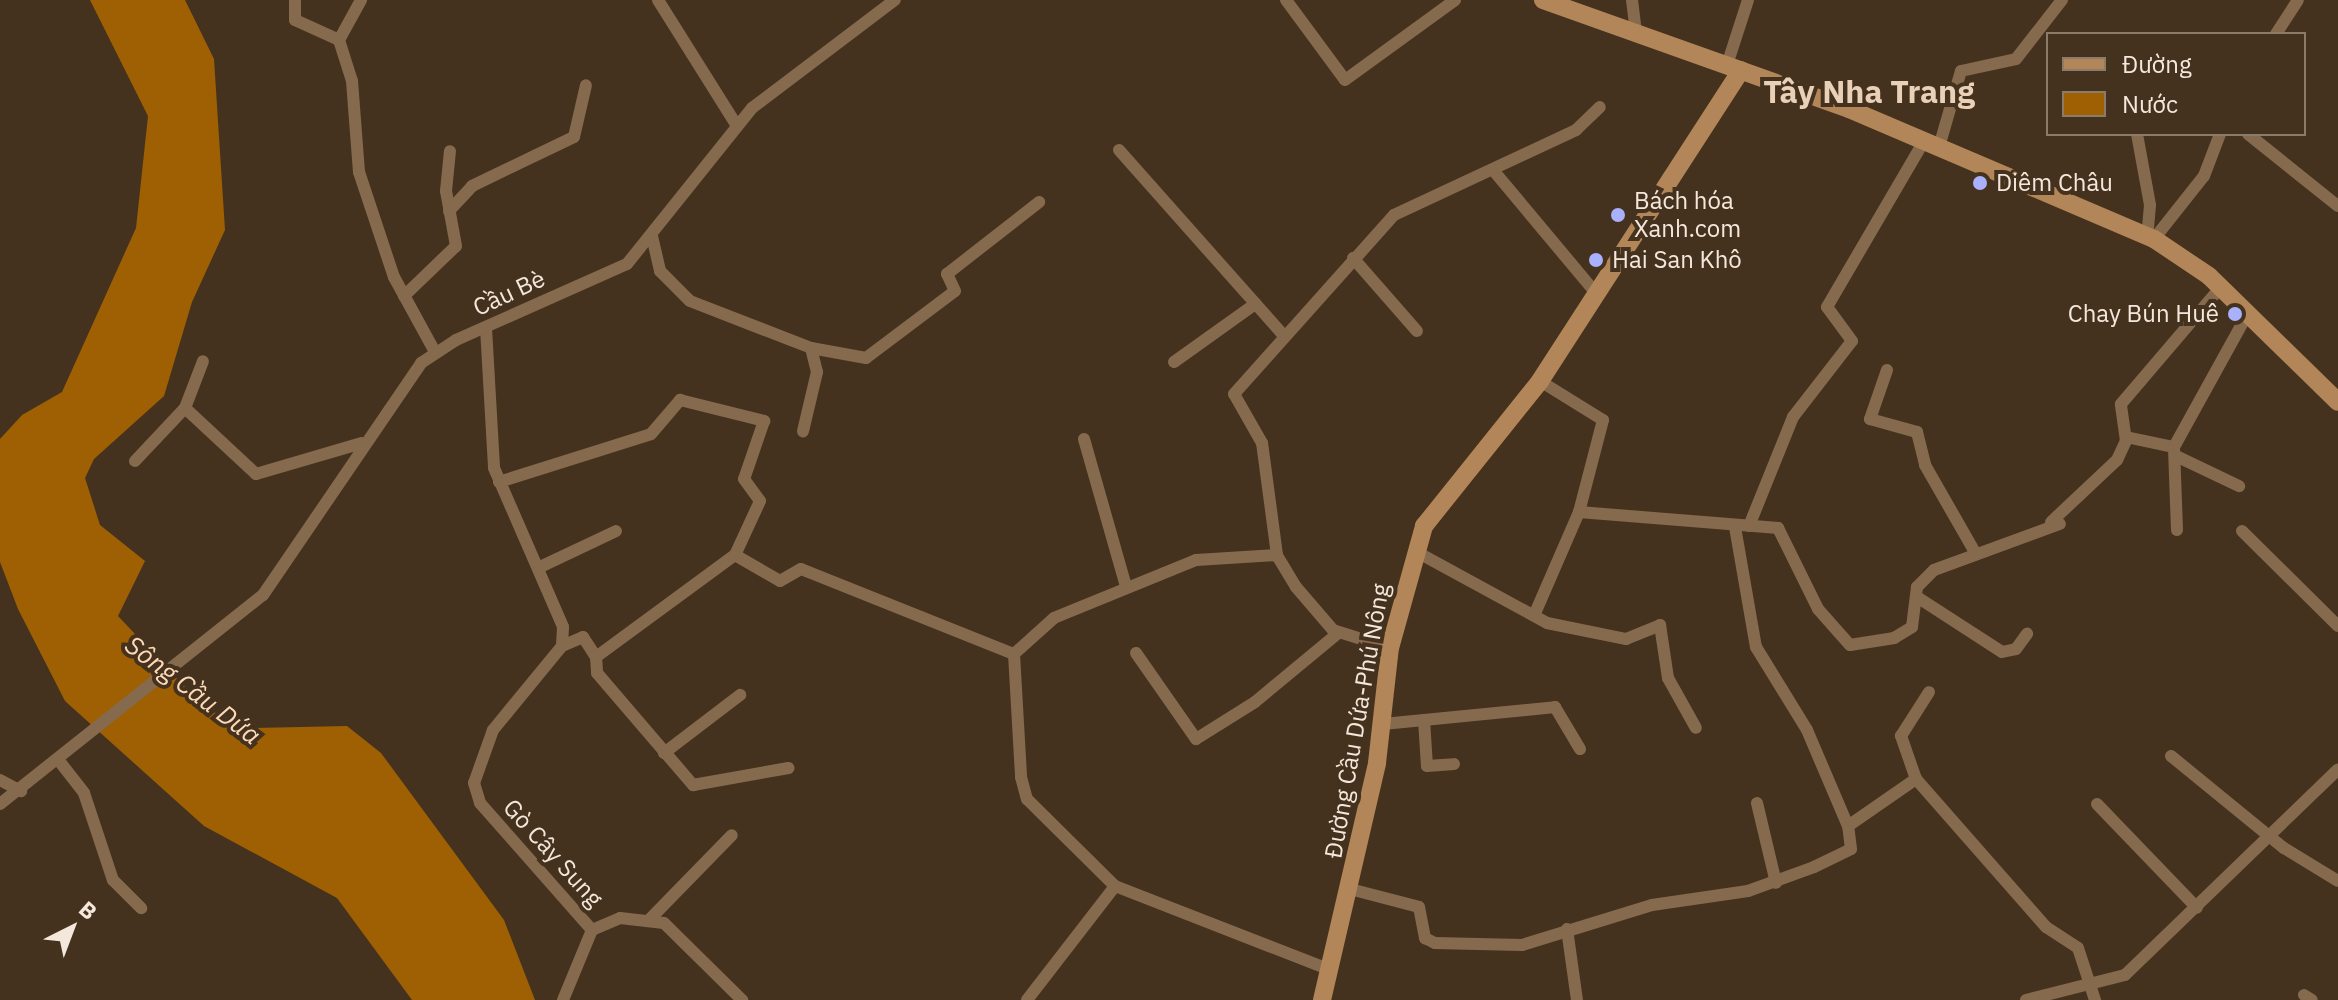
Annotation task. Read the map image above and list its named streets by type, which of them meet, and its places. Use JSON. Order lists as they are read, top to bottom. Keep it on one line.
{"streets":{"street":["Cầu Bè","Đường Cầu Dứa-Phú Nông","Gò Cây Sung"]},"districts":["Tây Nha Trang"],"water":["Sông Cầu Dứa"],"places":["Diêm Châu","Bách hóa Xanh.com","Hai San Khô","Chay Bún Huê"],"legend":["Đường","Nước"],"north":"top right"}
